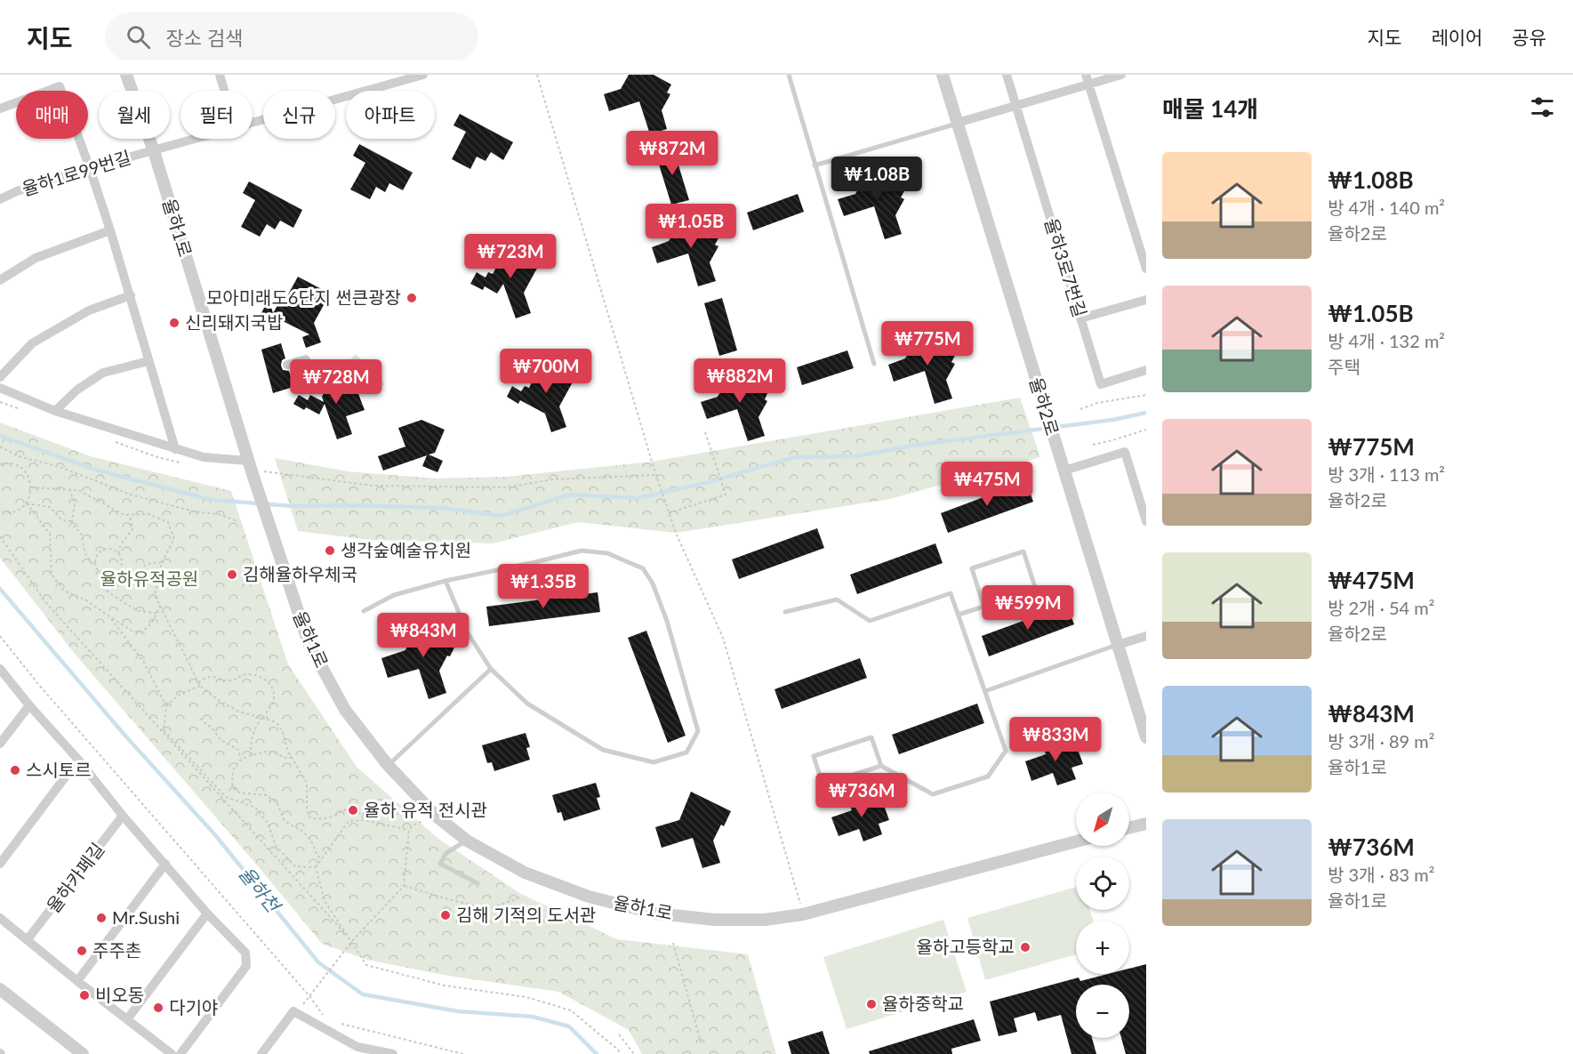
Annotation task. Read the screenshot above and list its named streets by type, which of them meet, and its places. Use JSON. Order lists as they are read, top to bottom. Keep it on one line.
{"streets":{"street":["율하1로99번길","율하1로","율하3로7번길","율하2로","율하카페길"]},"crossings":[["율하1로99번길","율하1로"]],"water":["율하천"],"parks":["율하유적공원"],"places":["모아미래도6단지 썬큰광장","신리돼지국밥","생각숲예술유치원","김해율하우체국","스시토르","율하 유적 전시관","김해 기적의 도서관","Mr.Sushi","율하고등학교","주주촌","비오동","율하중학교","다기야"],"north":"bottom left","page":{"header":"지도","search":"장소 검색","nav":["지도","레이어","공유"],"heading":"매물 14개","chip":["매매","월세","필터","신규","아파트"],"price":["₩872M","₩1.08B","₩1.05B","₩723M","₩775M","₩700M","₩882M","₩728M","₩475M","₩1.35B","₩599M","₩843M","₩833M","₩736M"],"list":[{"name":"₩1.08B","note":"방 4개 · 140 m² · 율하2로"},{"name":"₩1.05B","note":"방 4개 · 132 m² · 주택"},{"name":"₩775M","note":"방 3개 · 113 m² · 율하2로"},{"name":"₩475M","note":"방 2개 · 54 m² · 율하2로"},{"name":"₩843M","note":"방 3개 · 89 m² · 율하1로"},{"name":"₩736M","note":"방 3개 · 83 m² · 율하1로"}],"map_buttons":["+","−"]}}
